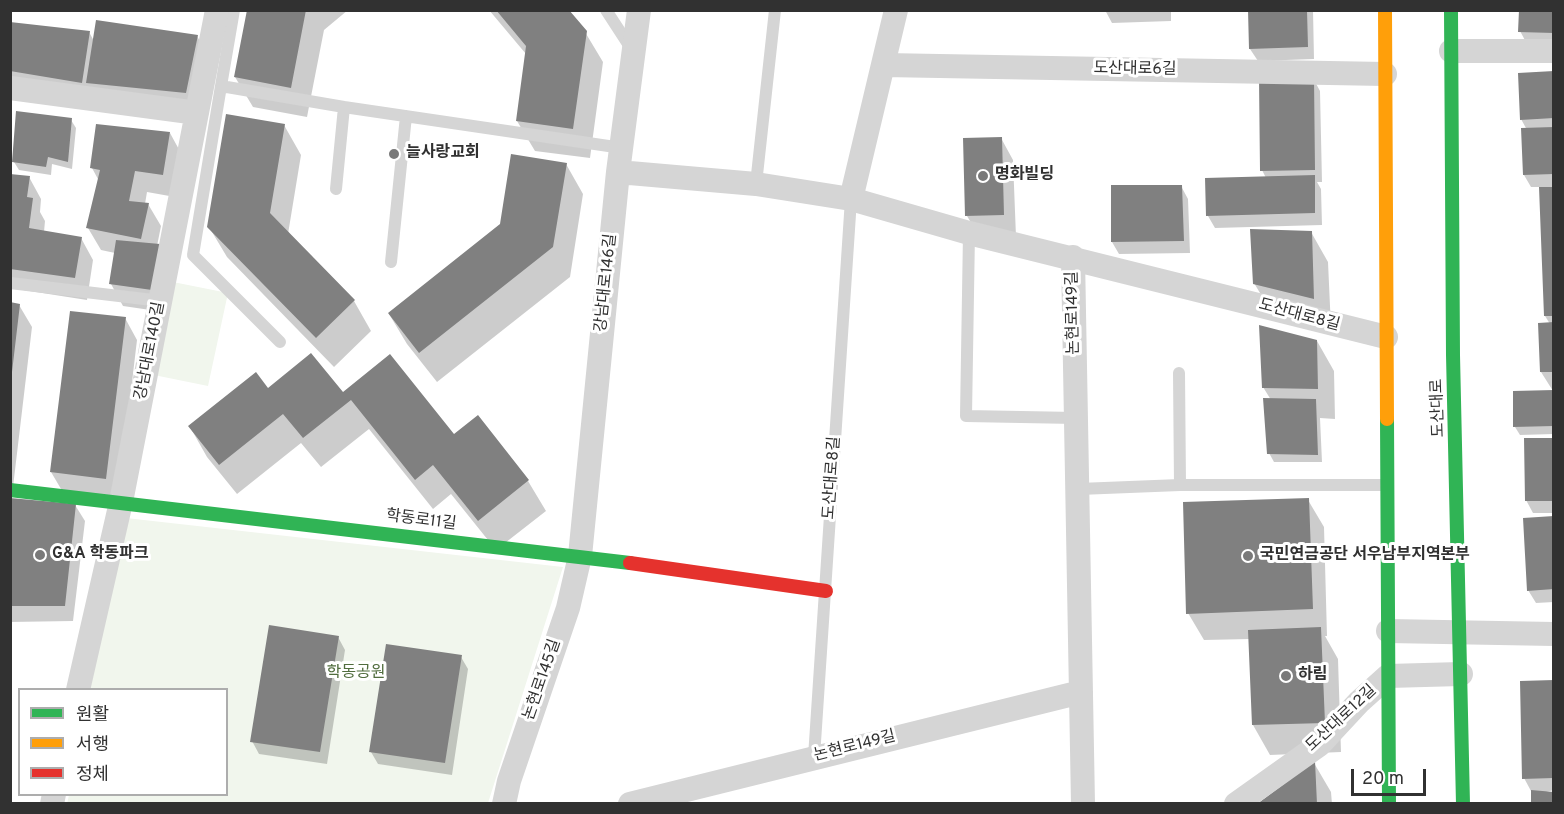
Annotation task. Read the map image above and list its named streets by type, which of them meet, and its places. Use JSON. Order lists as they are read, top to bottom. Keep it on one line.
{"streets":{"main road":["도산대로","학동로11길"],"street":["도산대로6길","강남대로146길","논현로149길","도산대로8길","강남대로140길","논현로145길","도산대로12길"]},"crossings":[["도산대로6길","도산대로8길"],["강남대로146길","도산대로8길"],["강남대로146길","학동로11길"],["강남대로146길","논현로145길"],["논현로149길","도산대로8길"],["도산대로8길","학동로11길"],["강남대로140길","학동로11길"],["도산대로","도산대로12길"],["학동로11길","논현로145길"]],"parks":["학동공원"],"places":["늘사랑교회","명화빌딩","G&A 학동파크","국민연금공단 서우남부지역본부","하림"],"legend":["원활","서행","정체"],"scale_bar":"20 m"}
